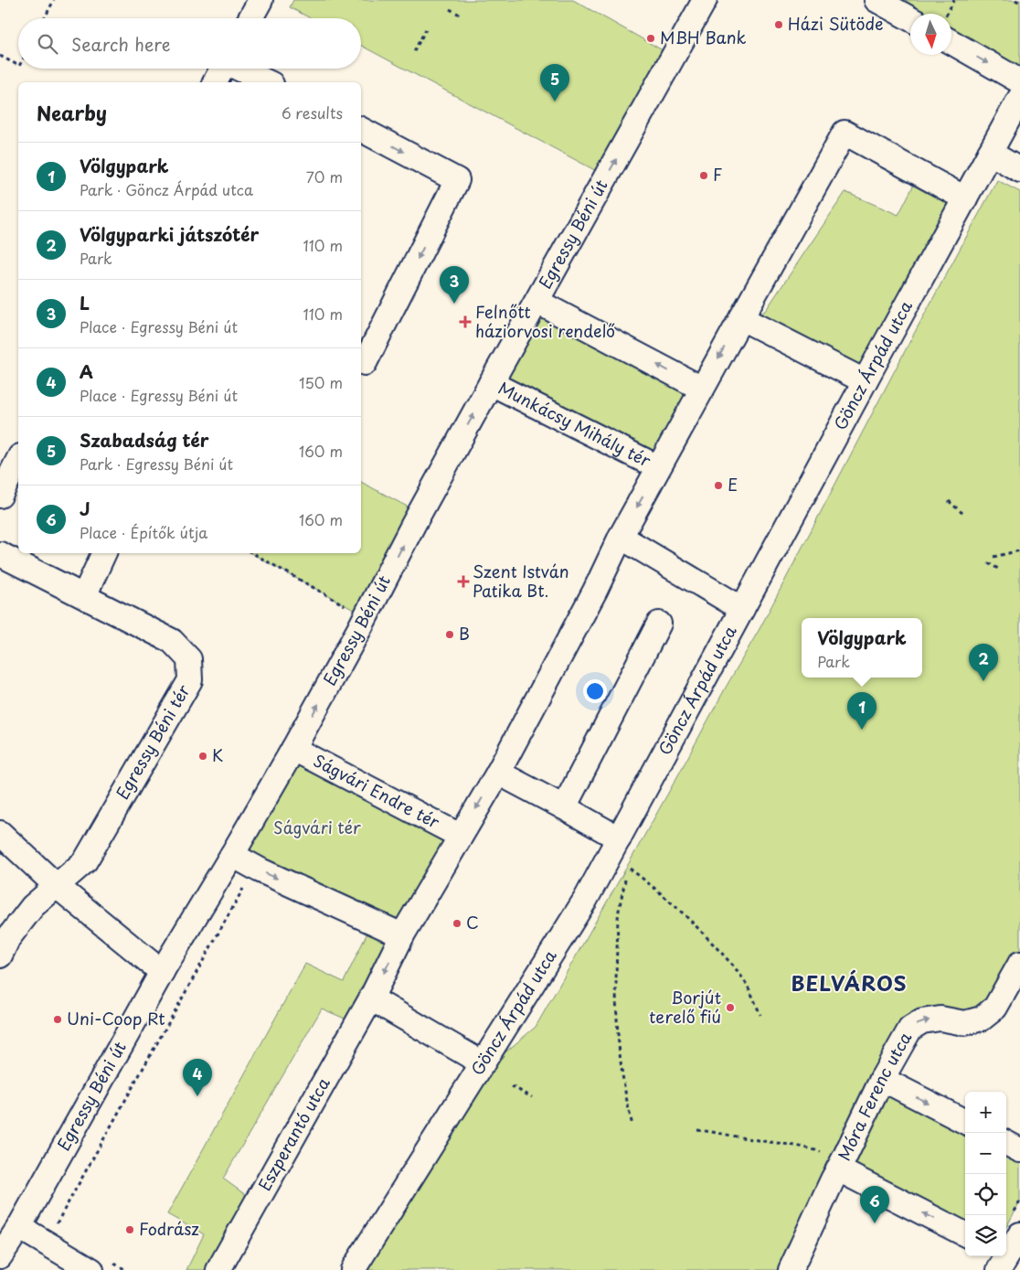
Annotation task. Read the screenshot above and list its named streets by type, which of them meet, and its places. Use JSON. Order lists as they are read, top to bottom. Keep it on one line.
{"streets":{"street":["Egressy Béni út","Göncz Árpád utca","Munkácsy Mihály tér","Egressy Béni tér","Ságvári Endre tér","Móra Ferenc utca","Eszperantó utca"]},"crossings":[["Egressy Béni út","Munkácsy Mihály tér"],["Egressy Béni út","Ságvári Endre tér"]],"one_way":["Móra Ferenc utca"],"districts":["BELVÁROS"],"parks":["Ságvári tér"],"places":{"other":["Házi Sütöde","MBH Bank","F","E","B","K","C","Borjút terelő fiú","Uni-Coop Rt","Fodrász"],"health":["Felnőtt háziorvosi rendelő","Szent István Patika Bt."]},"north":"bottom","page":{"search":"Search here","pins":["5","3","2","1","4","6"],"heading":["Nearby","6 results"],"list":[{"mark":"1","name":"Völgypark","note":"Park · Göncz Árpád utca","value":"70 m"},{"mark":"2","name":"Völgyparki játszótér","note":"Park","value":"110 m"},{"mark":"3","name":"L","note":"Place · Egressy Béni út","value":"110 m"},{"mark":"4","name":"A","note":"Place · Egressy Béni út","value":"150 m"},{"mark":"5","name":"Szabadság tér","note":"Park · Egressy Béni út","value":"160 m"},{"mark":"6","name":"J","note":"Place · Építők útja","value":"160 m"}],"popup":["Völgypark","Park"],"map_buttons":["+","−"]}}
